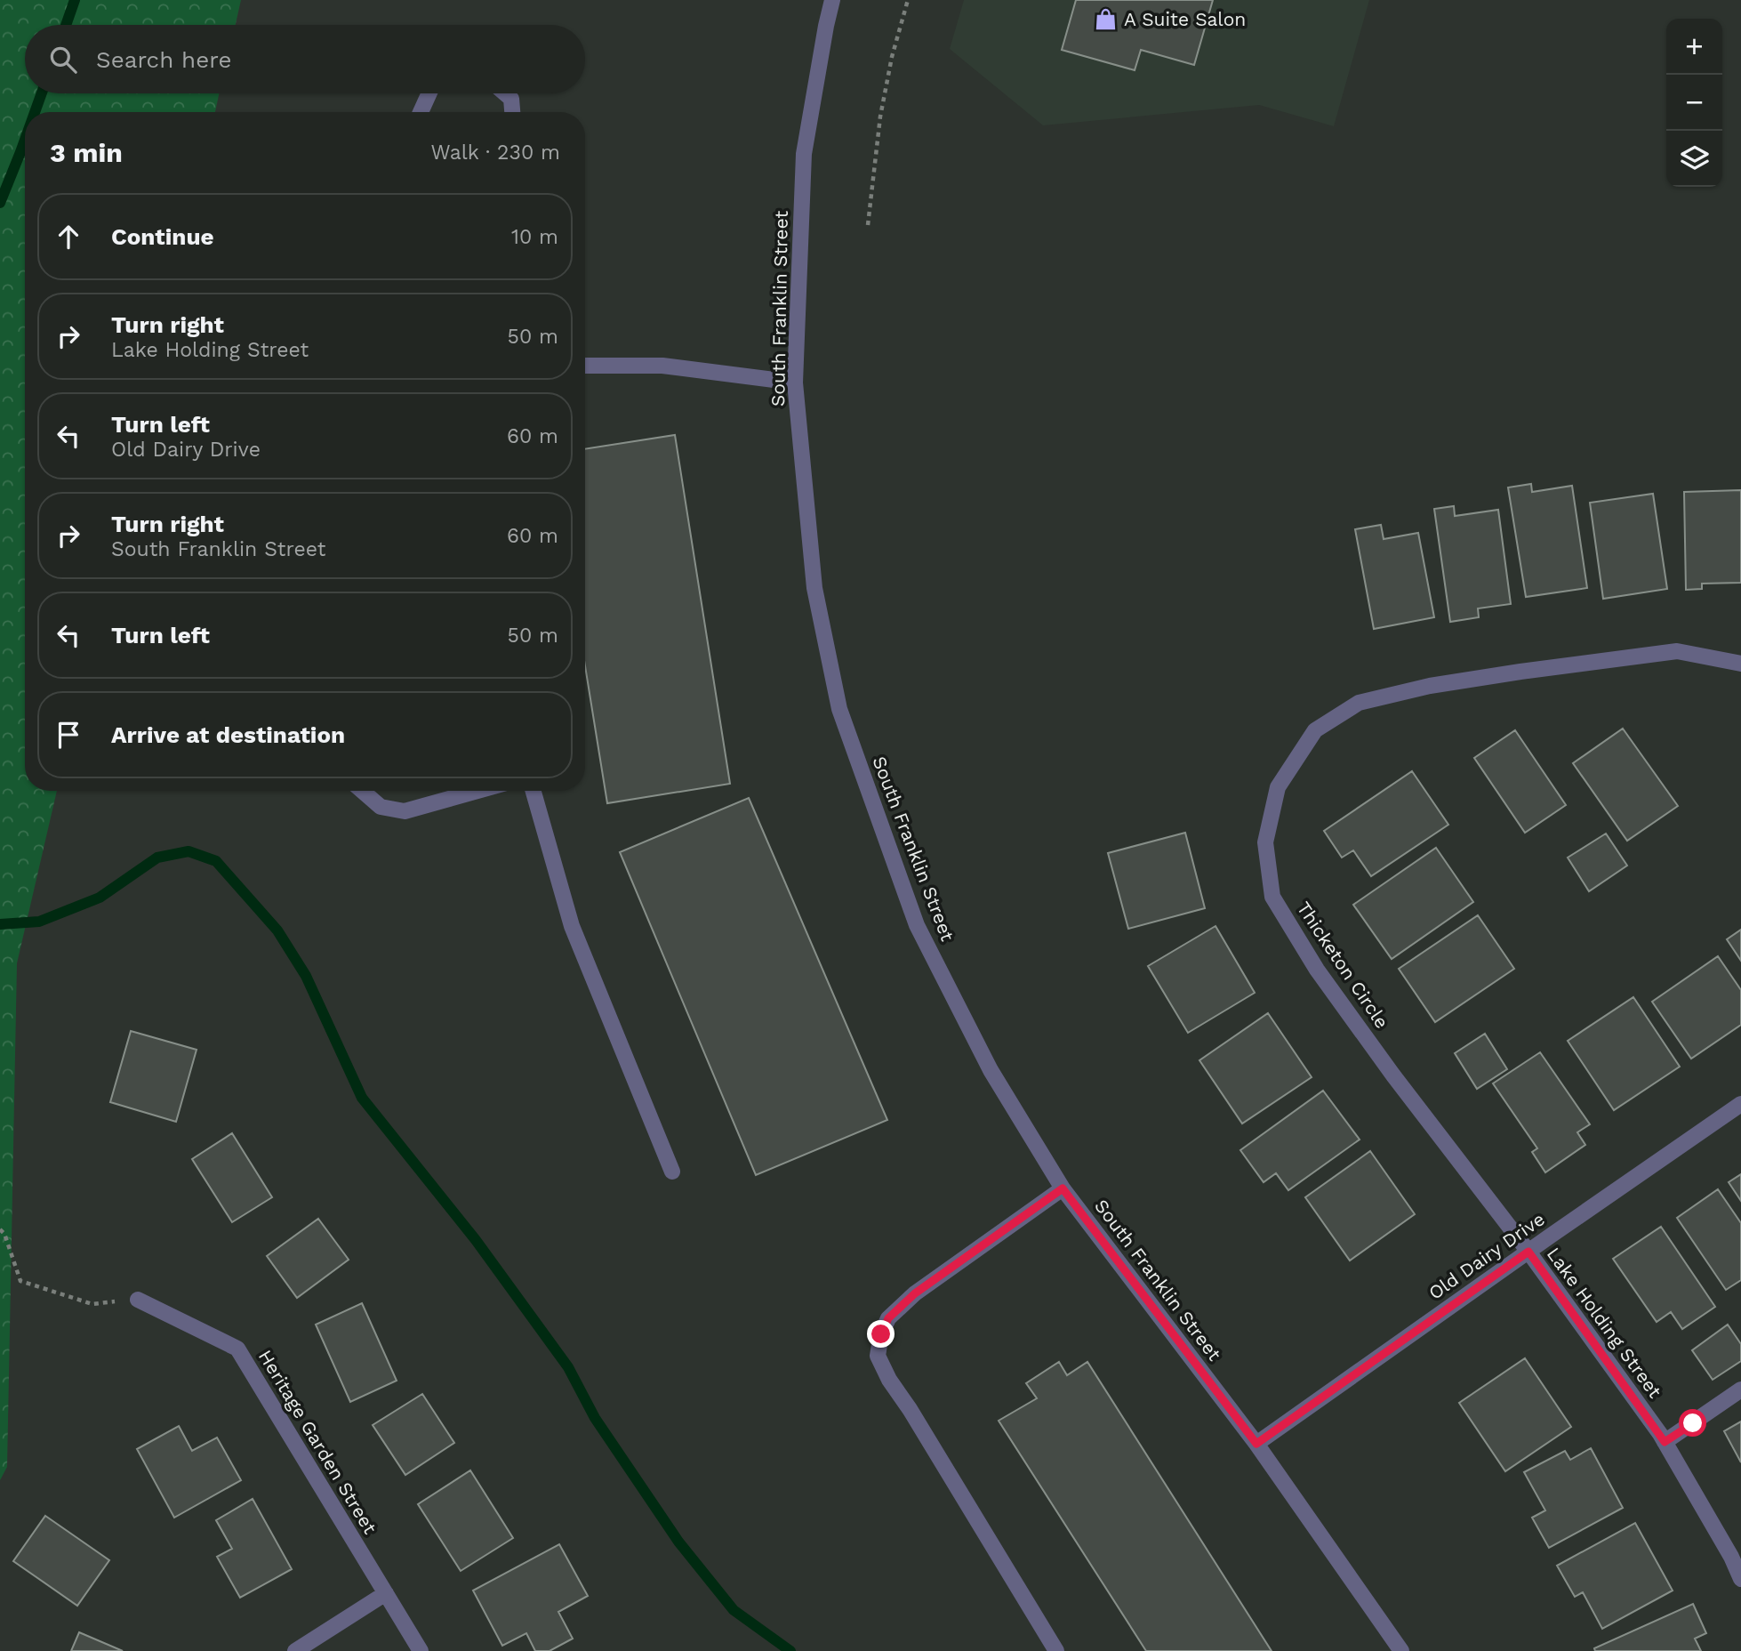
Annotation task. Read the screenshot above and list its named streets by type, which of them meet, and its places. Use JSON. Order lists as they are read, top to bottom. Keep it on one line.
{"streets":{"street":["South Franklin Street","Thicketon Circle","Old Dairy Drive","Lake Holding Street","Heritage Garden Street"]},"crossings":[["South Franklin Street","Old Dairy Drive"],["Thicketon Circle","Old Dairy Drive"],["Thicketon Circle","Lake Holding Street"],["Old Dairy Drive","Lake Holding Street"]],"places":{"shop":["A Suite Salon"]},"page":{"map_buttons":["+","−"],"search":"Search here","heading":["3 min","Walk · 230 m"],"list":[["Continue","10 m"],["Turn right","Lake Holding Street","50 m"],["Turn left","Old Dairy Drive","60 m"],["Turn right","South Franklin Street","60 m"],["Turn left","50 m"],"Arrive at destination"]}}
